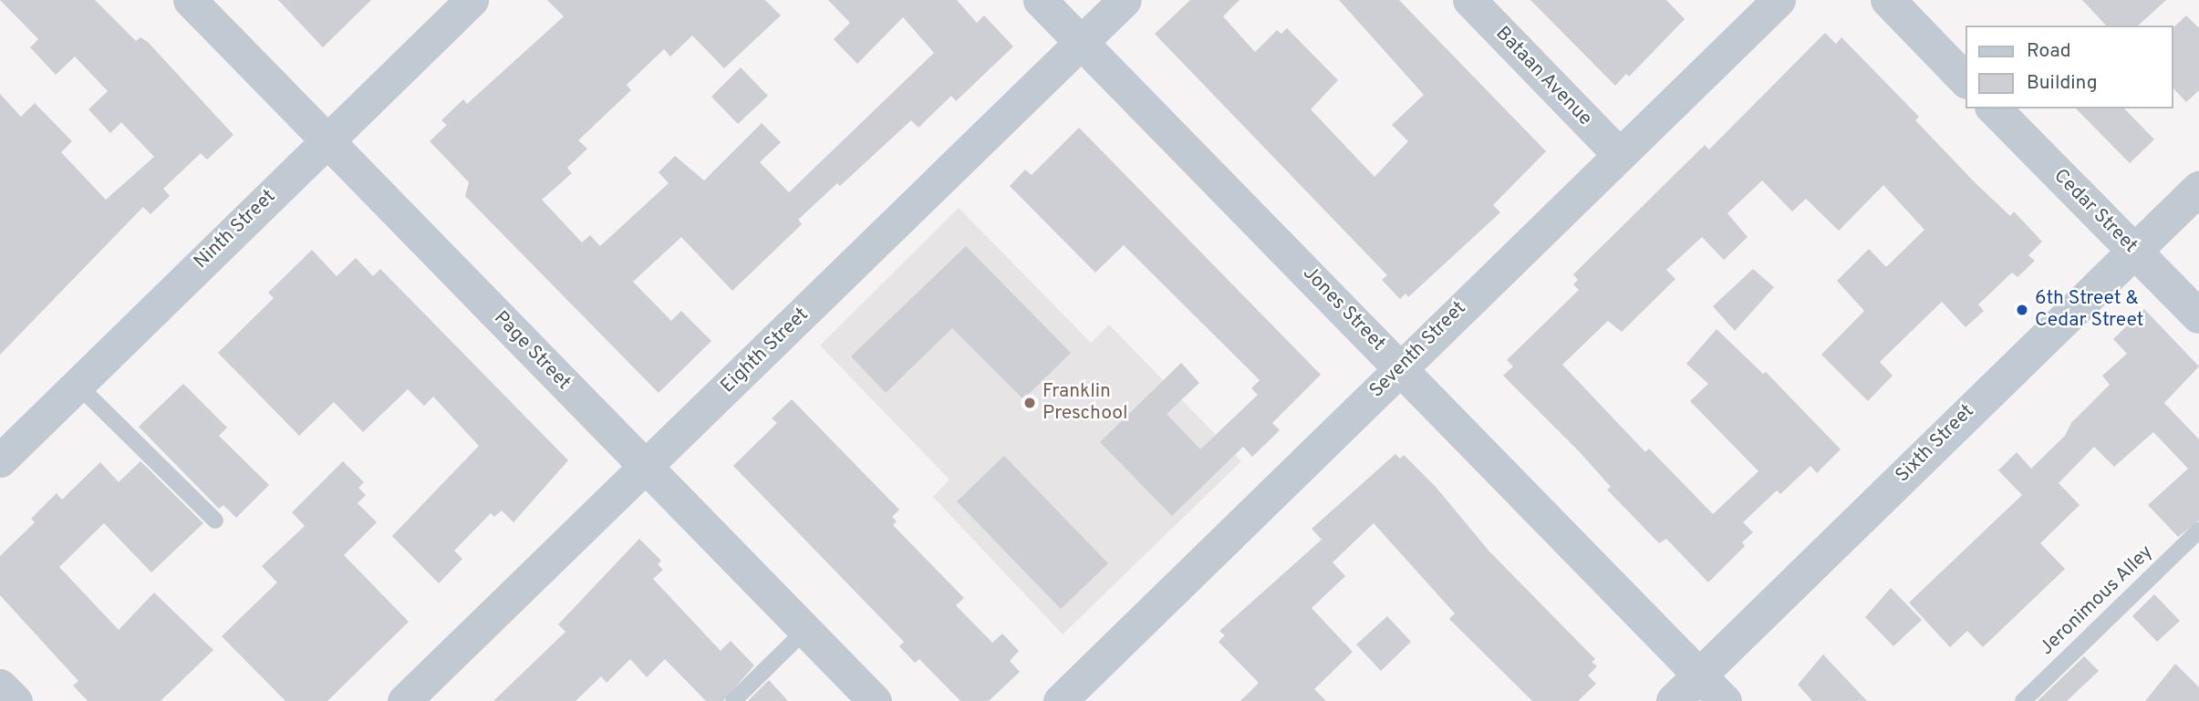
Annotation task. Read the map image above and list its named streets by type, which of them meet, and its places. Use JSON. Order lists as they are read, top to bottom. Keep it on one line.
{"streets":{"street":["Bataan Avenue","Cedar Street","Ninth Street","Jones Street","Seventh Street","Page Street","Eighth Street","Sixth Street"],"lane":["Jeronimous Alley"]},"crossings":[["Bataan Avenue","Seventh Street"],["Cedar Street","Sixth Street"],["Ninth Street","Page Street"],["Jones Street","Seventh Street"],["Jones Street","Eighth Street"],["Jones Street","Sixth Street"],["Page Street","Eighth Street"]],"places":["6th Street & Cedar Street","Franklin Preschool"],"legend":["Road","Building"]}
